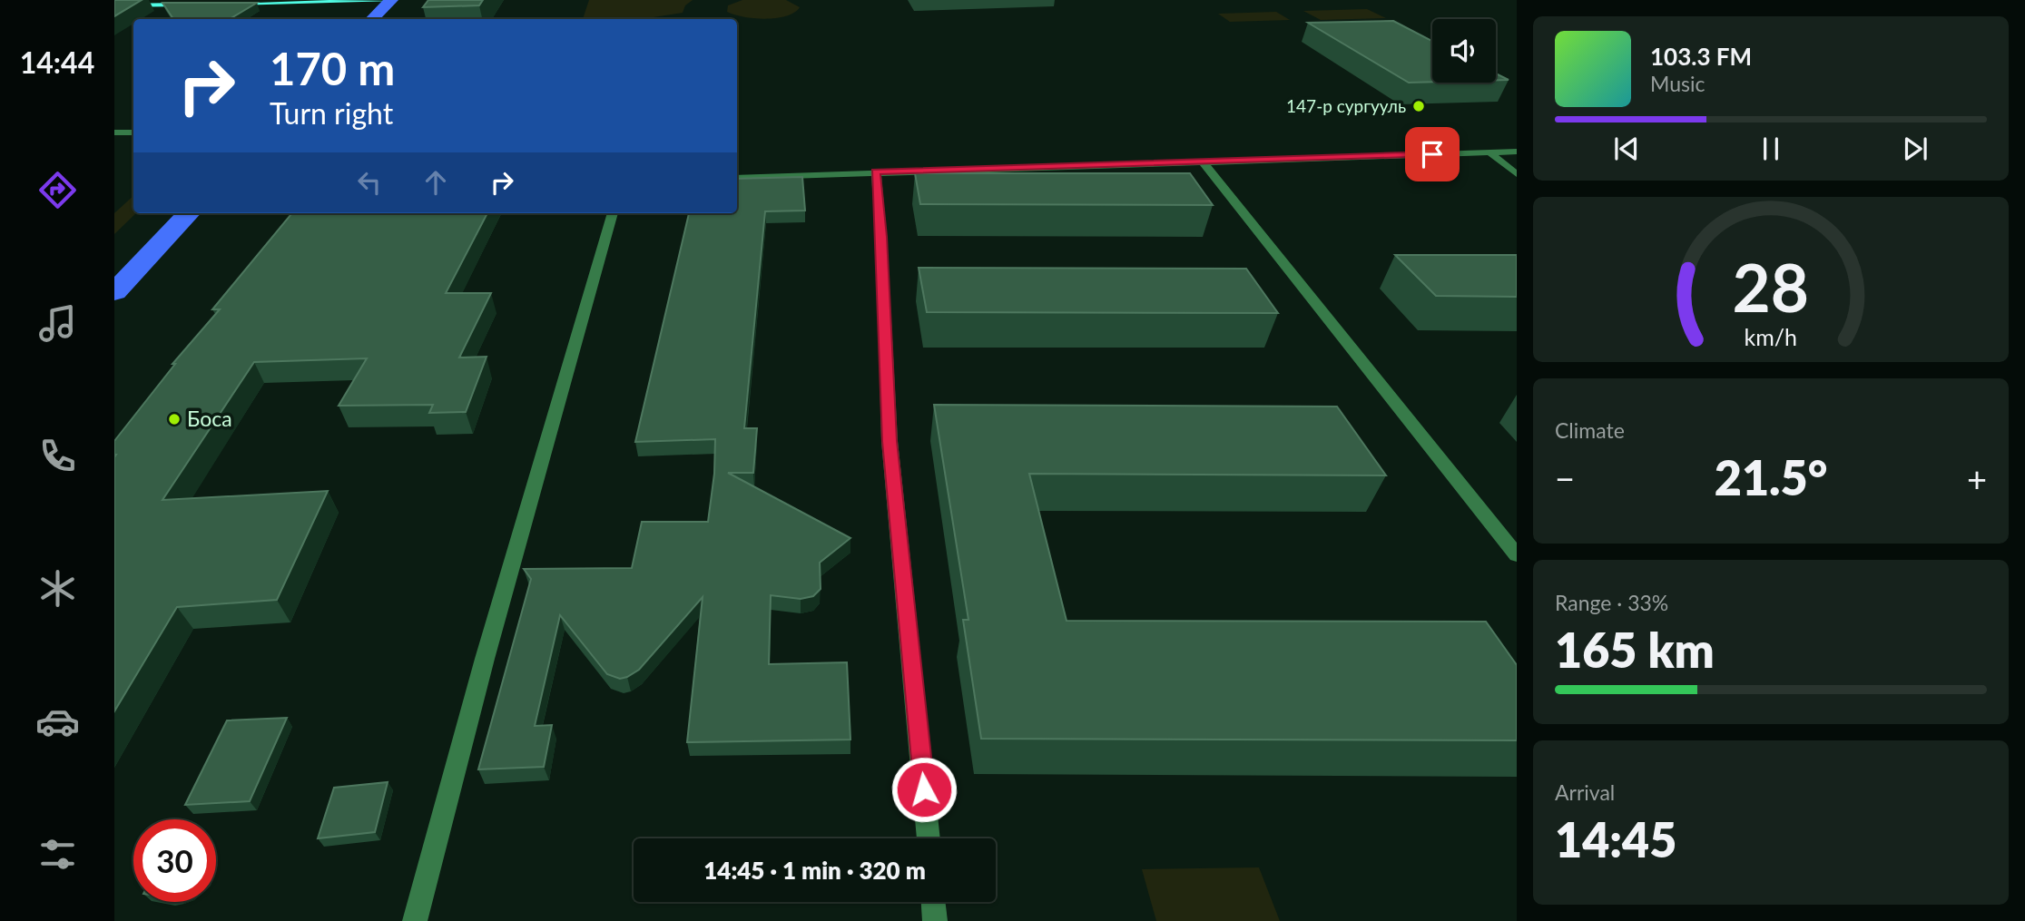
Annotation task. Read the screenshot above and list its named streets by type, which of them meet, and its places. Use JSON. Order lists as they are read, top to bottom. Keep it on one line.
{"places":["147-р сургууль","Боса"],"page":{"tabs":"14:44","turn":["170 m","Turn right"],"song":["103.3 FM","Music"],"tile":["Climate",["Range · 33%","165 km"],["Arrival","14:45"]],"heat":["−","21.5°","+"],"limit":"30","trip":"14:45 · 1 min · 320 m","gauge":["28","km/h"]}}
